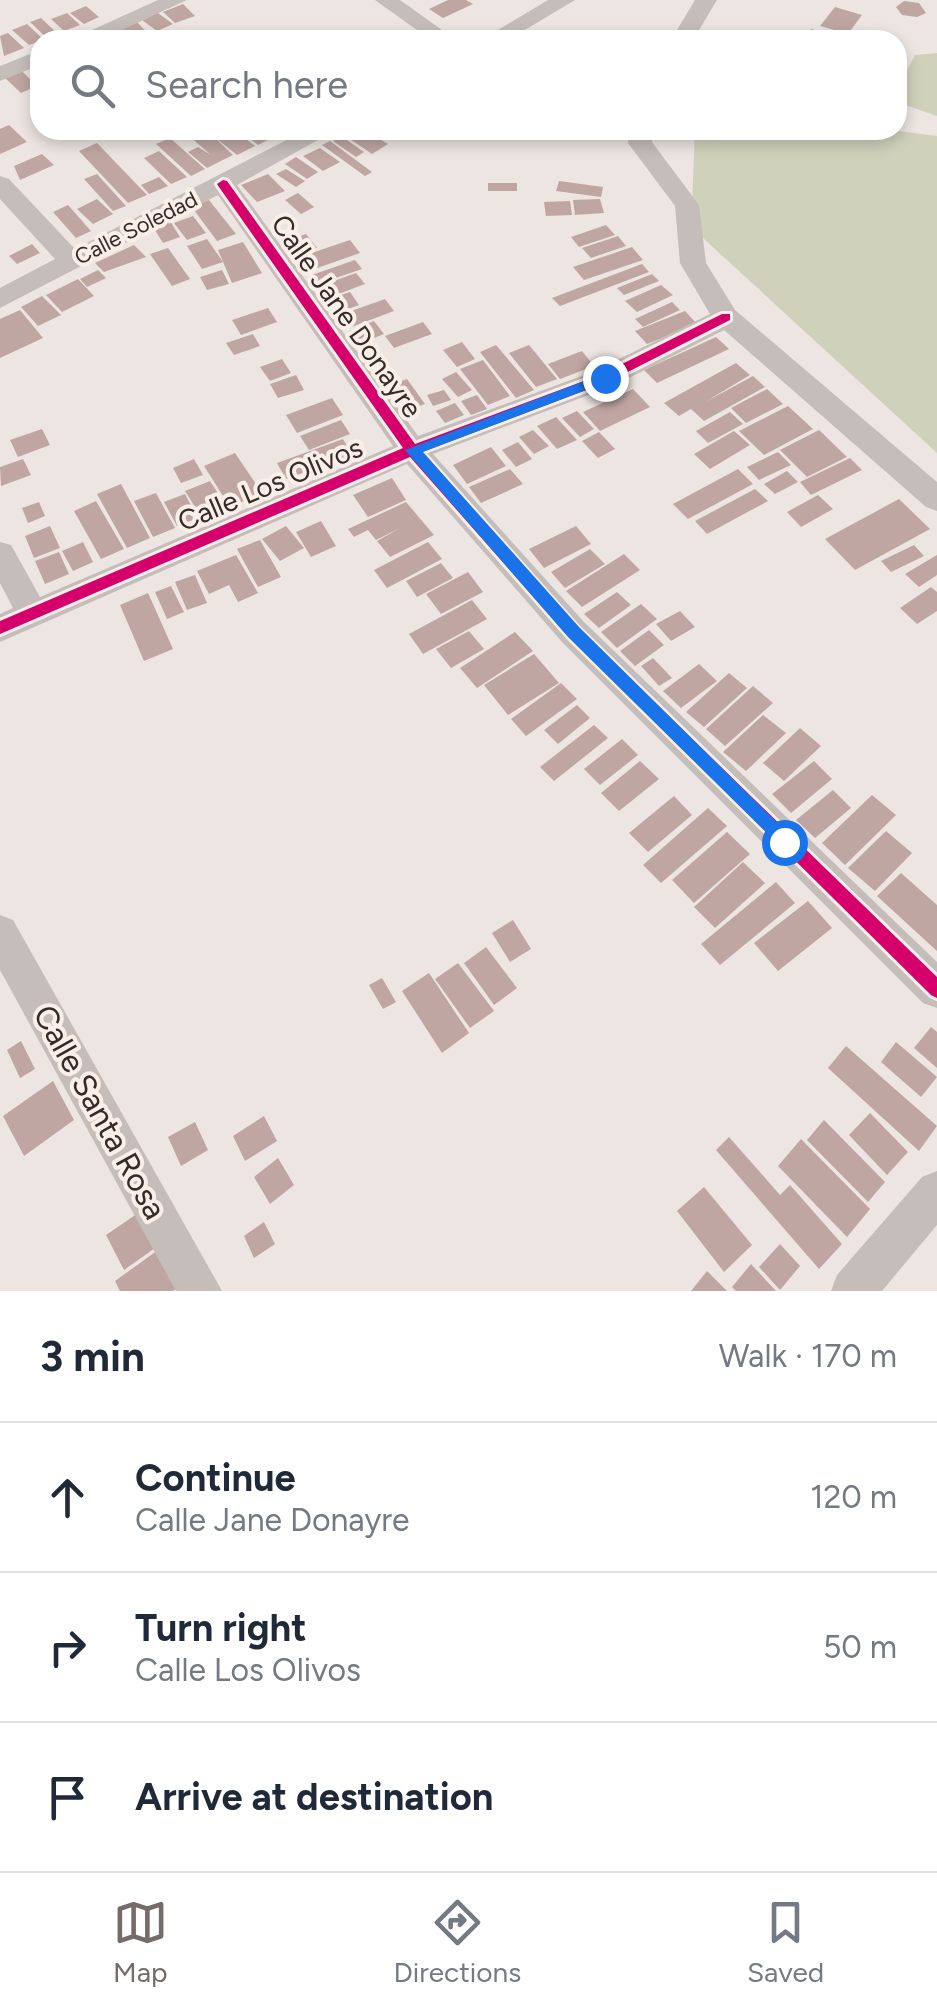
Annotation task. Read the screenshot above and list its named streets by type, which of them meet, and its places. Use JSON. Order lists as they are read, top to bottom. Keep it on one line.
{"streets":{"street":["Calle Soledad","Calle Jane Donayre","Calle Los Olivos","Calle Santa Rosa"]},"crossings":[["Calle Soledad","Calle Jane Donayre"],["Calle Jane Donayre","Calle Los Olivos"]],"page":{"search":"Search here","heading":["3 min","Walk · 170 m"],"list":[["Continue","Calle Jane Donayre","120 m"],["Turn right","Calle Los Olivos","50 m"],"Arrive at destination"],"nav":["Map","Directions","Saved"]}}
